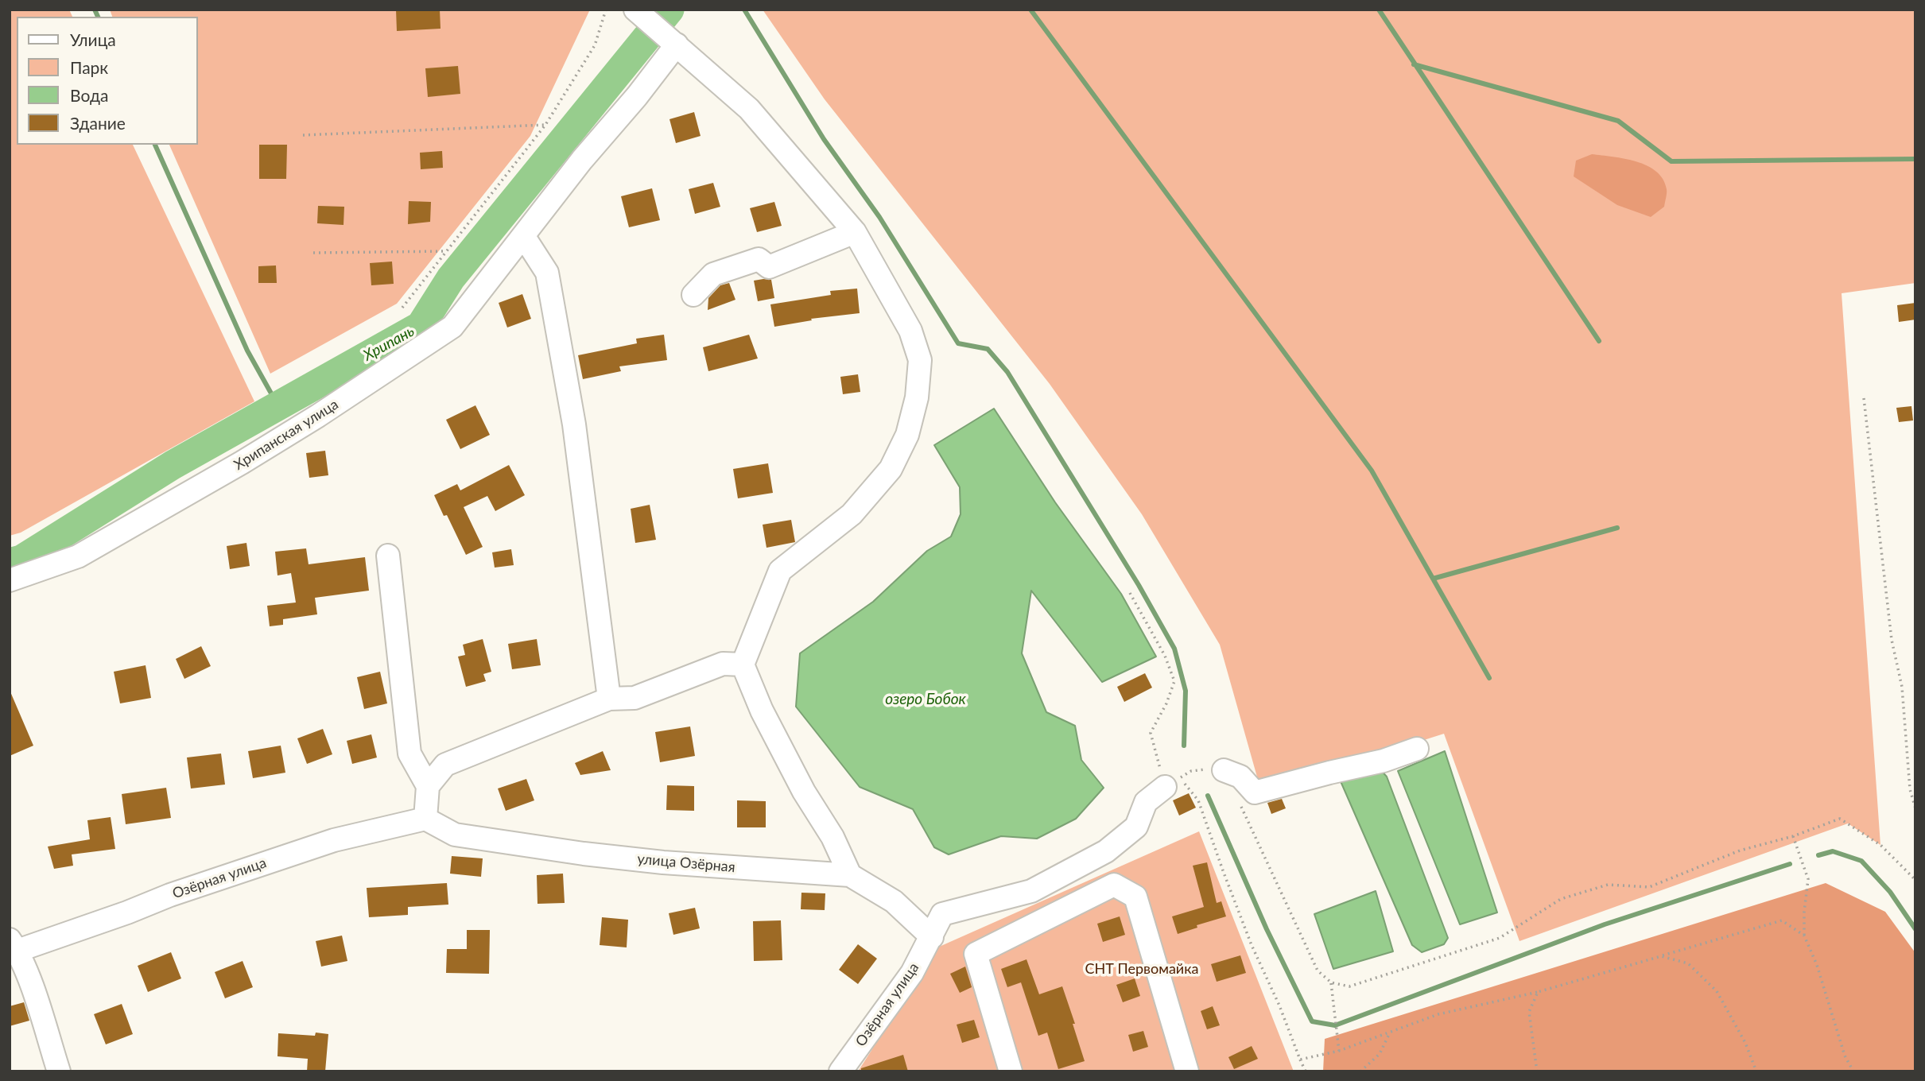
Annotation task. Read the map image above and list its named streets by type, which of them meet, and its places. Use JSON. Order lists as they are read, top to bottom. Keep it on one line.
{"streets":{"street":["Хрипанская улица","улица Озёрная","Озёрная улица"]},"crossings":[["улица Озёрная","Озёрная улица"]],"water":["Хрипань","озеро Бобок"],"parks":["СНТ Первомайка"],"legend":["Улица","Парк","Вода","Здание"]}
